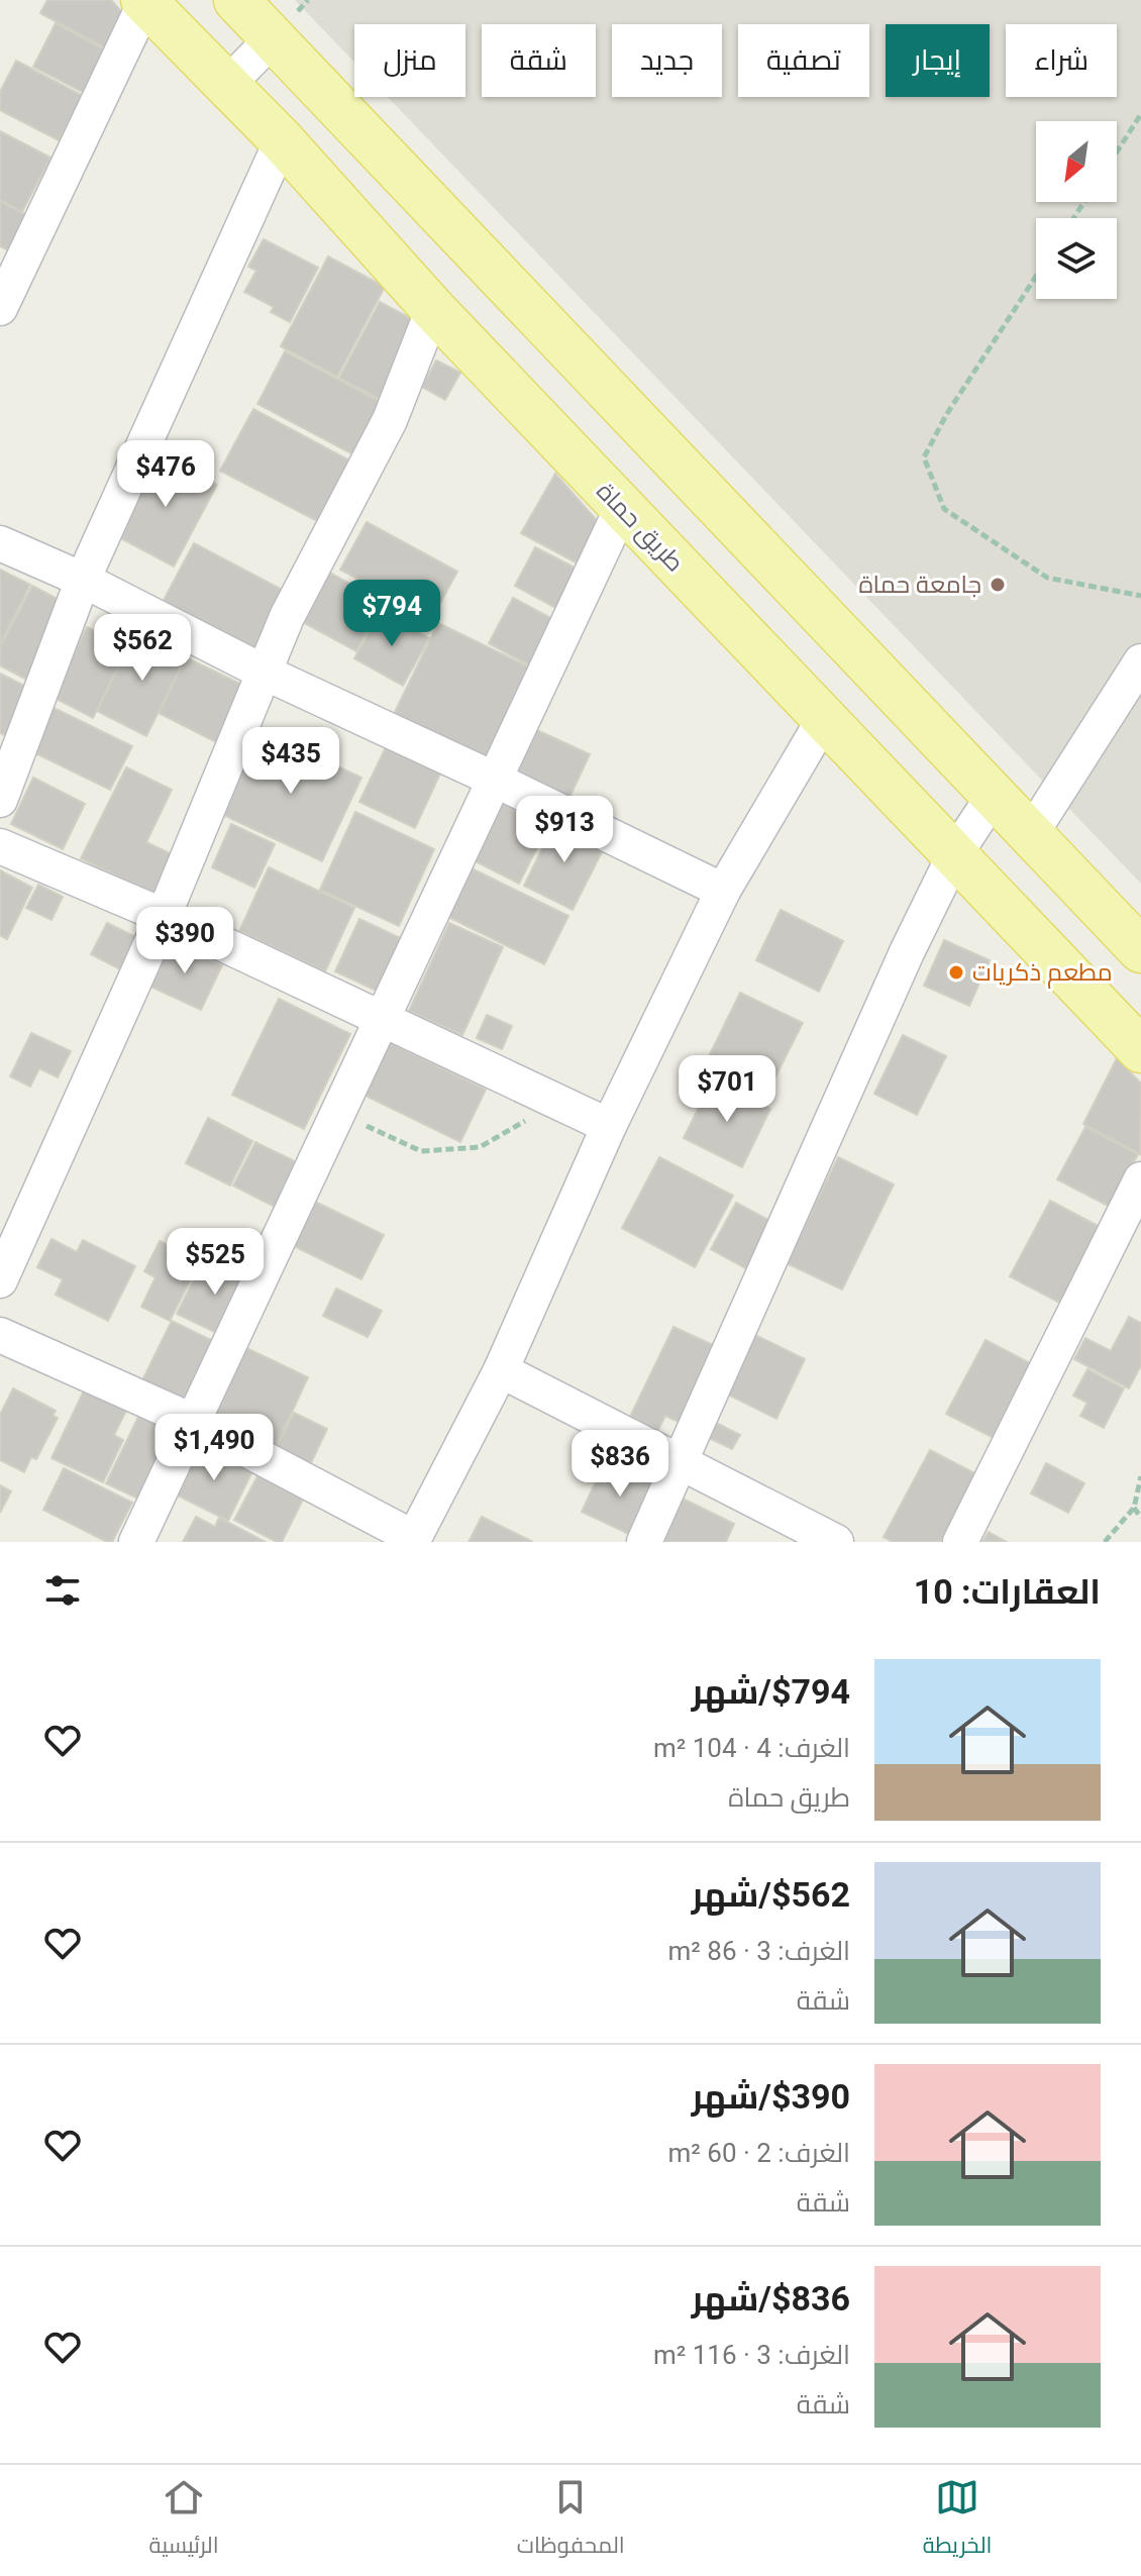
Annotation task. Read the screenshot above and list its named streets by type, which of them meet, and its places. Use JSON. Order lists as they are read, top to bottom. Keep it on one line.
{"streets":{"main road":["طريق حماة"]},"places":["جامعة حماة","مطعم ذكريات"],"north":"bottom left","page":{"chip":["شراء","إيجار","تصفية","جديد","شقة","منزل"],"price":["$476","$794","$562","$435","$913","$390","$701","$525","$1,490","$836"],"heading":"العقارات: 10","list":[{"name":"$794/شهر","note":"الغرف: 4 · 104 m² · طريق حماة"},{"name":"$562/شهر","note":"الغرف: 3 · 86 m² · شقة"},{"name":"$390/شهر","note":"الغرف: 2 · 60 m² · شقة"},{"name":"$836/شهر","note":"الغرف: 3 · 116 m² · شقة"}],"tabs":["الخريطة","المحفوظات","الرئيسية"]}}
